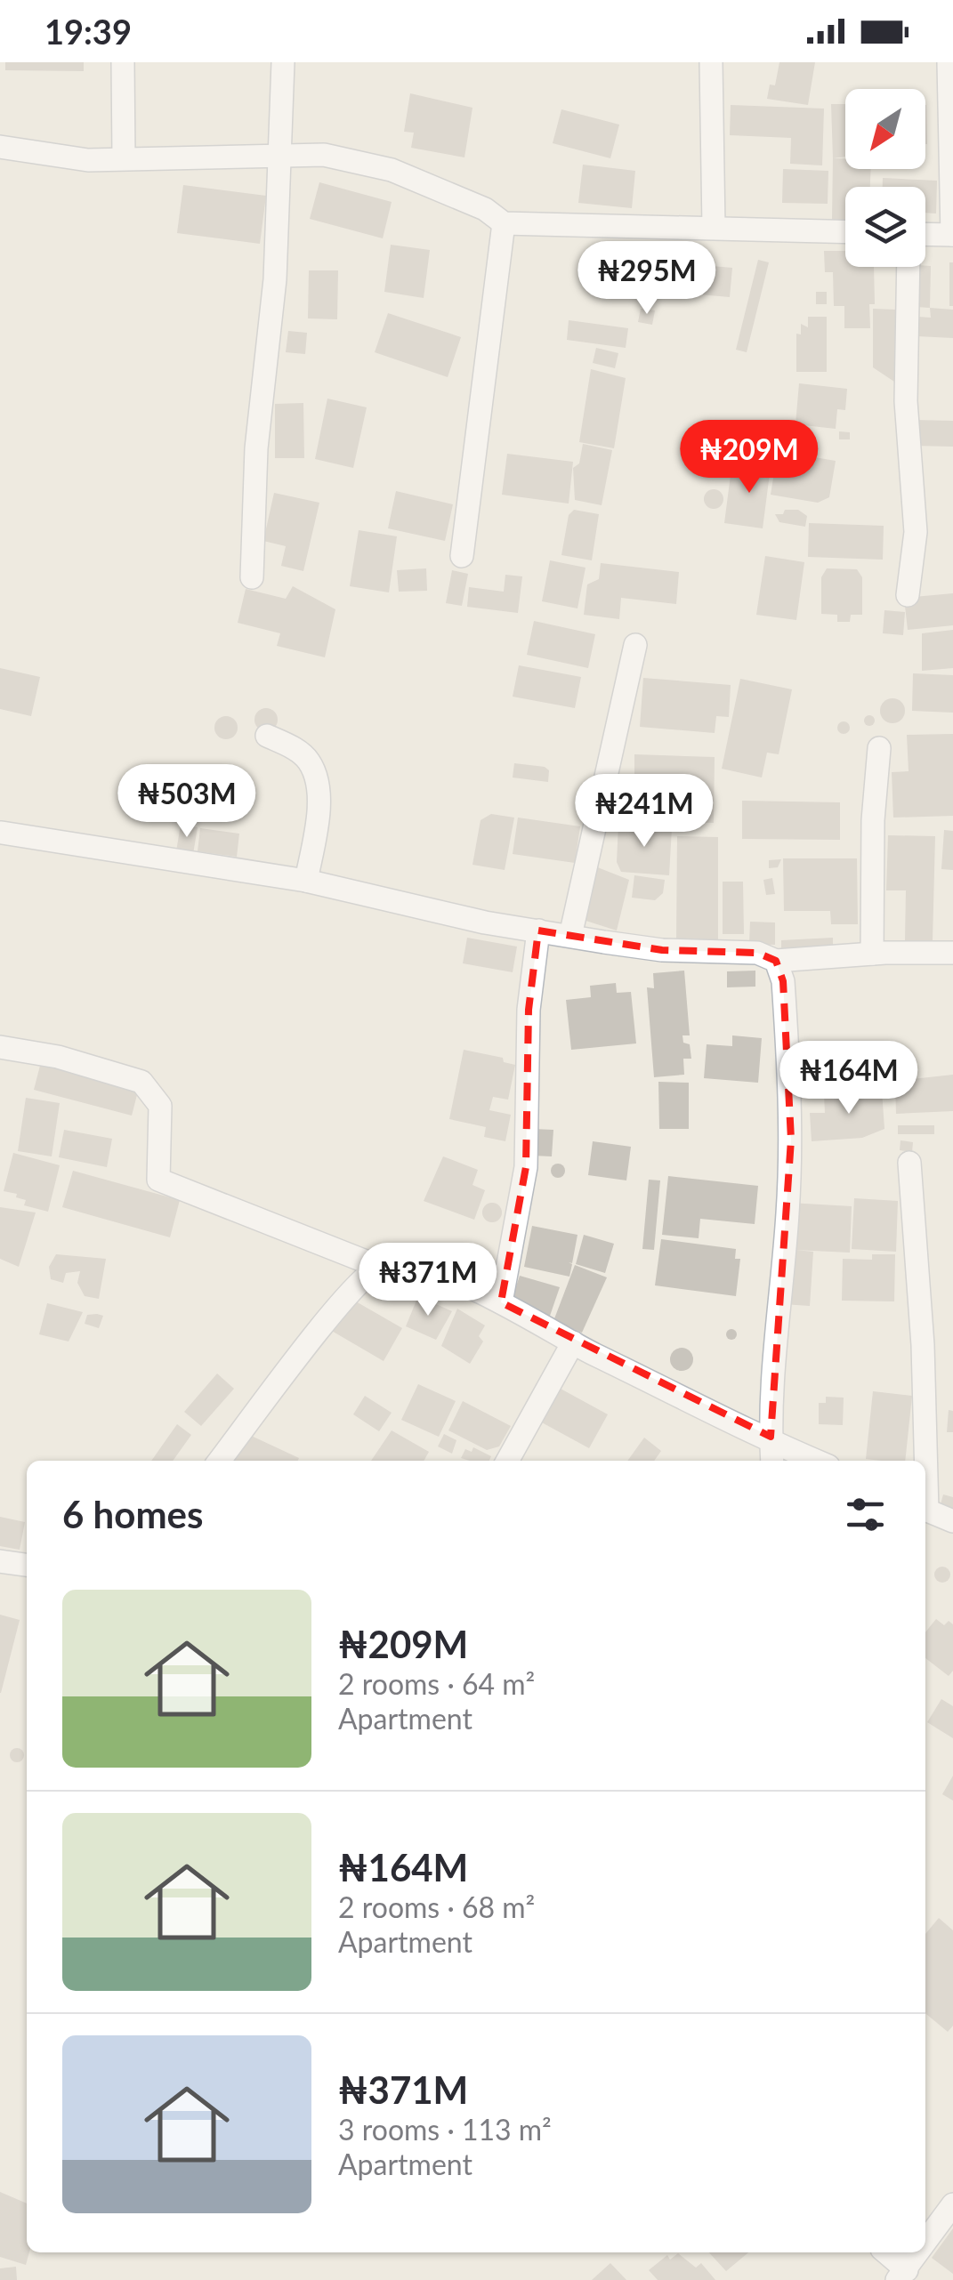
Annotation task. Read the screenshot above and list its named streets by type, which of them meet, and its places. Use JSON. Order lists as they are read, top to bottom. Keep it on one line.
{"north":"bottom left","page":{"status":"19:39","price":["₦295M","₦209M","₦503M","₦241M","₦164M","₦371M"],"heading":"6 homes","list":[{"name":"₦209M","note":"2 rooms · 64 m² · Apartment"},{"name":"₦164M","note":"2 rooms · 68 m² · Apartment"},{"name":"₦371M","note":"3 rooms · 113 m² · Apartment"}]}}
